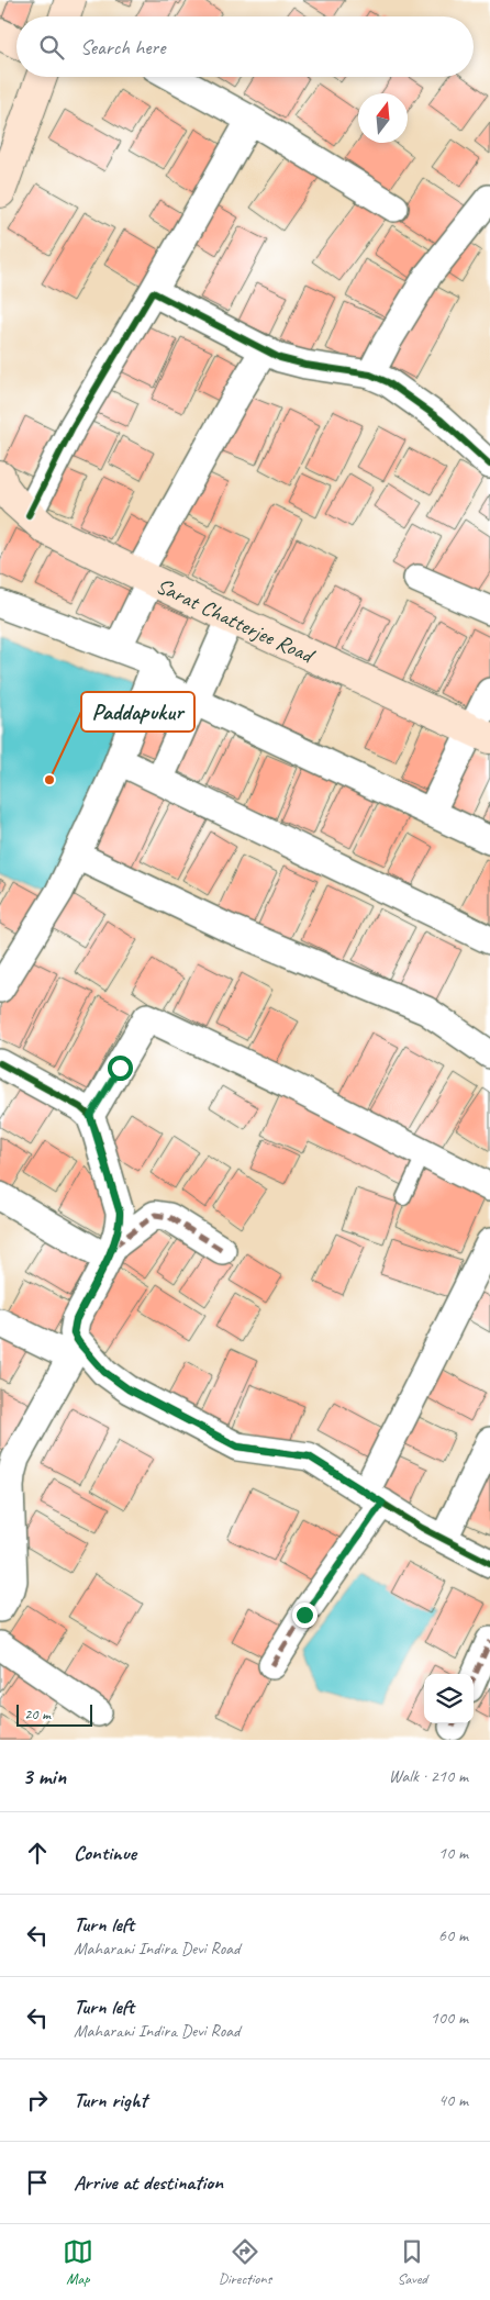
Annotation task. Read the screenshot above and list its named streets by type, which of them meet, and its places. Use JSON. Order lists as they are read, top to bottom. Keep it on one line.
{"streets":{"street":["Sarat Chatterjee Road"]},"places":["Paddapukur"],"scale_bar":"20 m","north":"top","page":{"search":"Search here","scale":"20 m","heading":["3 min","Walk · 210 m"],"list":[["Continue","10 m"],["Turn left","Maharani Indira Devi Road","60 m"],["Turn left","Maharani Indira Devi Road","100 m"],["Turn right","40 m"],"Arrive at destination"],"nav":["Map","Directions","Saved"]}}
